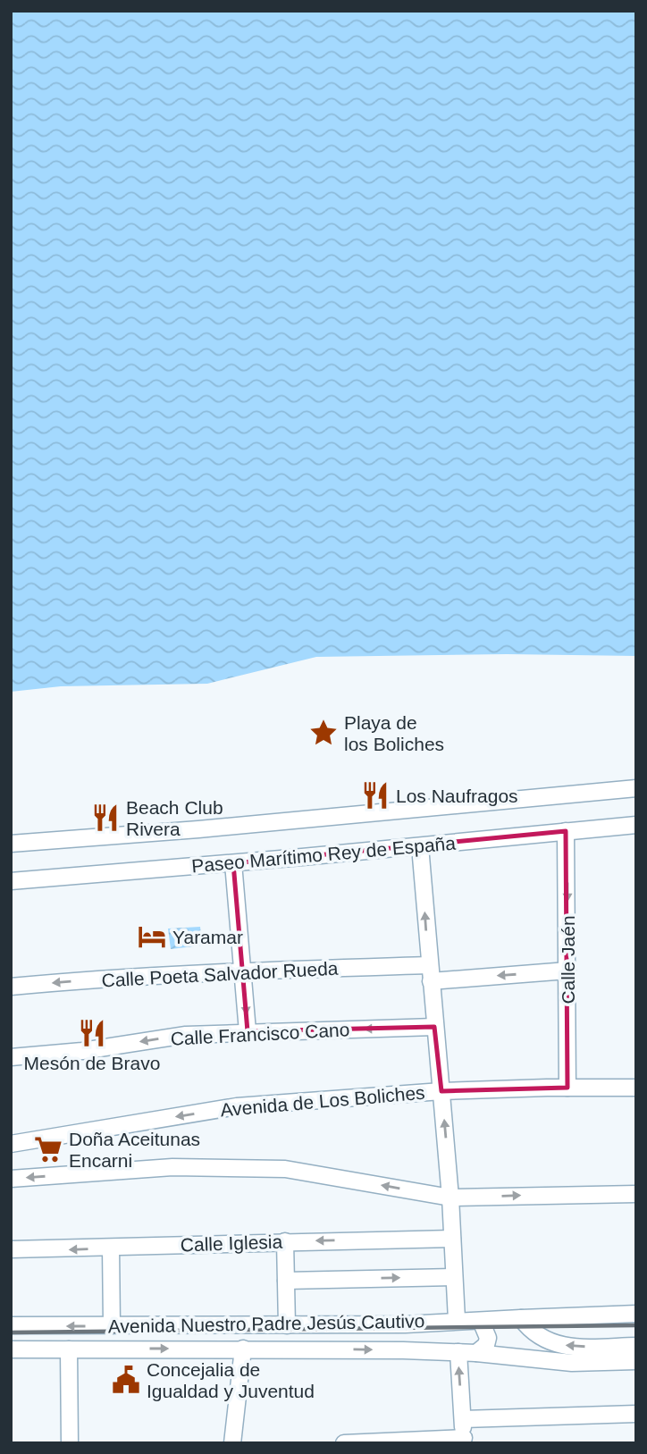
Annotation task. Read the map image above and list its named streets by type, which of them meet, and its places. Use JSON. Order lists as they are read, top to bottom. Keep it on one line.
{"streets":{"street":["Paseo Marítimo Rey de España","Calle Jaén","Calle Poeta Salvador Rueda","Calle Francisco Cano","Avenida de Los Boliches","Calle Iglesia","Avenida Nuestro Padre Jesús Cautivo"]},"crossings":[["Paseo Marítimo Rey de España","Calle Jaén"],["Calle Jaén","Calle Poeta Salvador Rueda"],["Calle Jaén","Avenida de Los Boliches"]],"one_way":["Calle Poeta Salvador Rueda"],"places":{"place":["Playa de los Boliches"],"restaurant":["Los Naufragos","Beach Club Rivera","Mesón de Bravo"],"hotel":["Yaramar"],"supermarket":["Doña Aceitunas Encarni"],"public building":["Concejalia de Igualdad y Juventud"]}}
